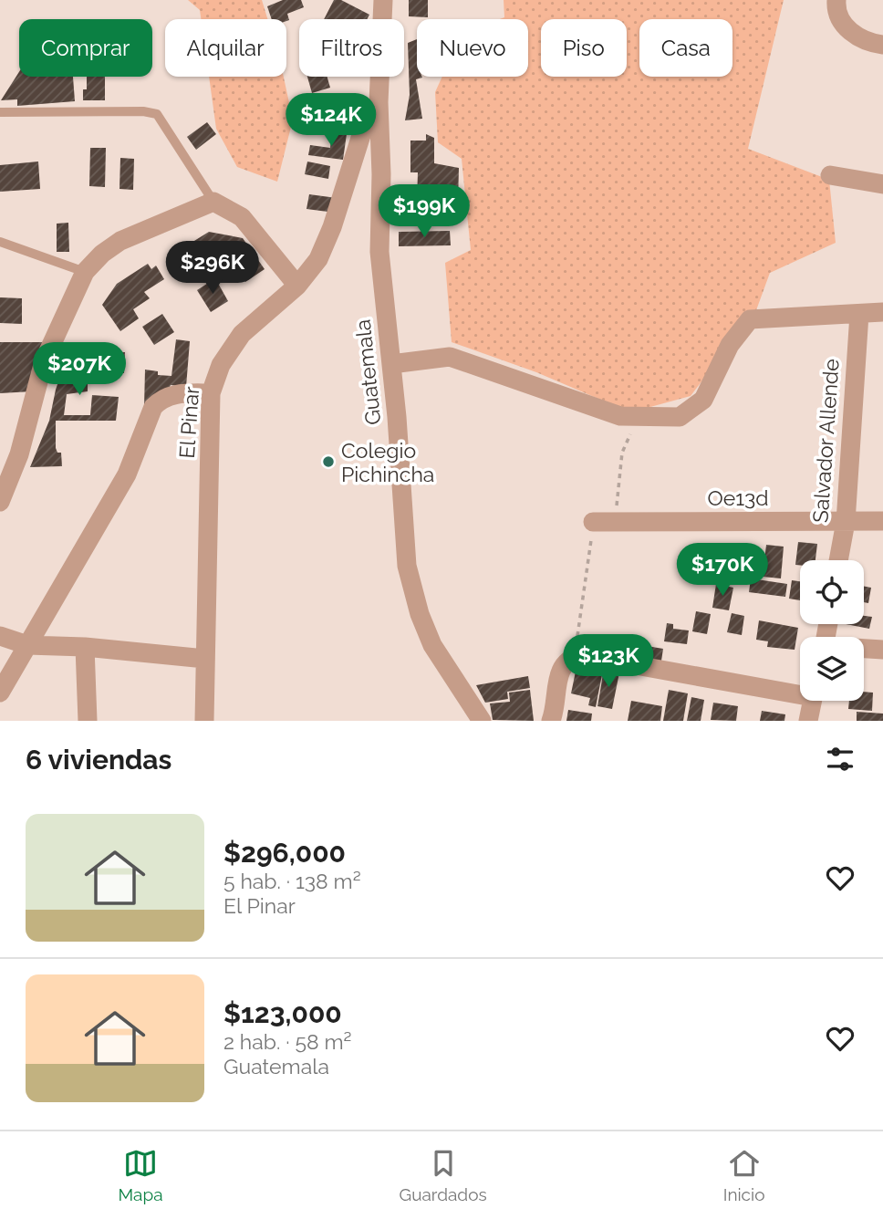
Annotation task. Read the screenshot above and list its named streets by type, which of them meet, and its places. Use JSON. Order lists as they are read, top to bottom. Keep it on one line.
{"streets":{"street":["Guatemala","El Pinar","Salvador Allende","Oe13d"]},"crossings":[["Guatemala","El Pinar"],["Salvador Allende","Oe13d"]],"places":["Colegio Pichincha"],"page":{"chip":["Comprar","Alquilar","Filtros","Nuevo","Piso","Casa"],"price":["$124K","$199K","$296K","$207K","$170K","$123K"],"heading":"6 viviendas","list":[{"name":"$296,000","note":"5 hab. · 138 m² · El Pinar"},{"name":"$123,000","note":"2 hab. · 58 m² · Guatemala"}],"tabs":["Mapa","Guardados","Inicio"]}}
